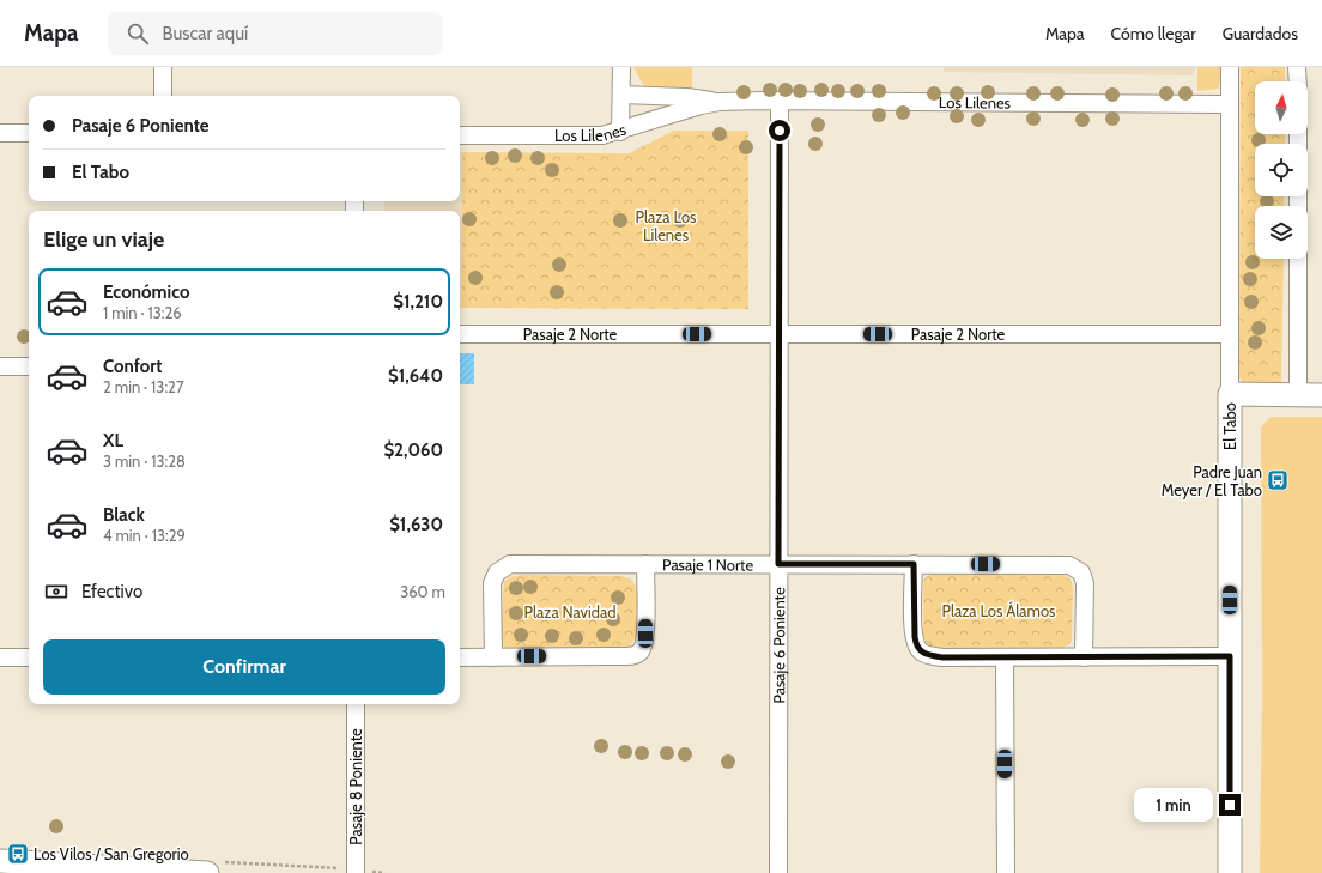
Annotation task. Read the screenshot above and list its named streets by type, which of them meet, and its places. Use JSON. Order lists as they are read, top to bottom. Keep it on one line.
{"streets":{"street":["Los Lilenes","Pasaje 2 Norte","El Tabo","Pasaje 1 Norte","Pasaje 6 Poniente","Pasaje 8 Poniente"]},"crossings":[["Los Lilenes","El Tabo"],["Los Lilenes","Pasaje 6 Poniente"],["Pasaje 2 Norte","El Tabo"],["Pasaje 2 Norte","Pasaje 6 Poniente"],["Pasaje 1 Norte","Pasaje 6 Poniente"]],"parks":["Plaza Los Lilenes","Plaza Los Álamos","Plaza Navidad"],"places":{"bus stop":["Padre Juan Meyer / El Tabo","Los Vilos / San Gregorio"]},"north":"top","page":{"header":"Mapa","search":"Buscar aquí","nav":["Mapa","Cómo llegar","Guardados"],"banner":["Pasaje 6 Poniente","El Tabo"],"heading":"Elige un viaje","list":[{"name":"Económico","note":"1 min · 13:26","value":"$1,210"},{"name":"Confort","note":"2 min · 13:27","value":"$1,640"},{"name":"XL","note":"3 min · 13:28","value":"$2,060"},{"name":"Black","note":"4 min · 13:29","value":"$1,630"}],"pay":["Efectivo","360 m"],"buttons":"Confirmar","bubble":"1 min"}}
